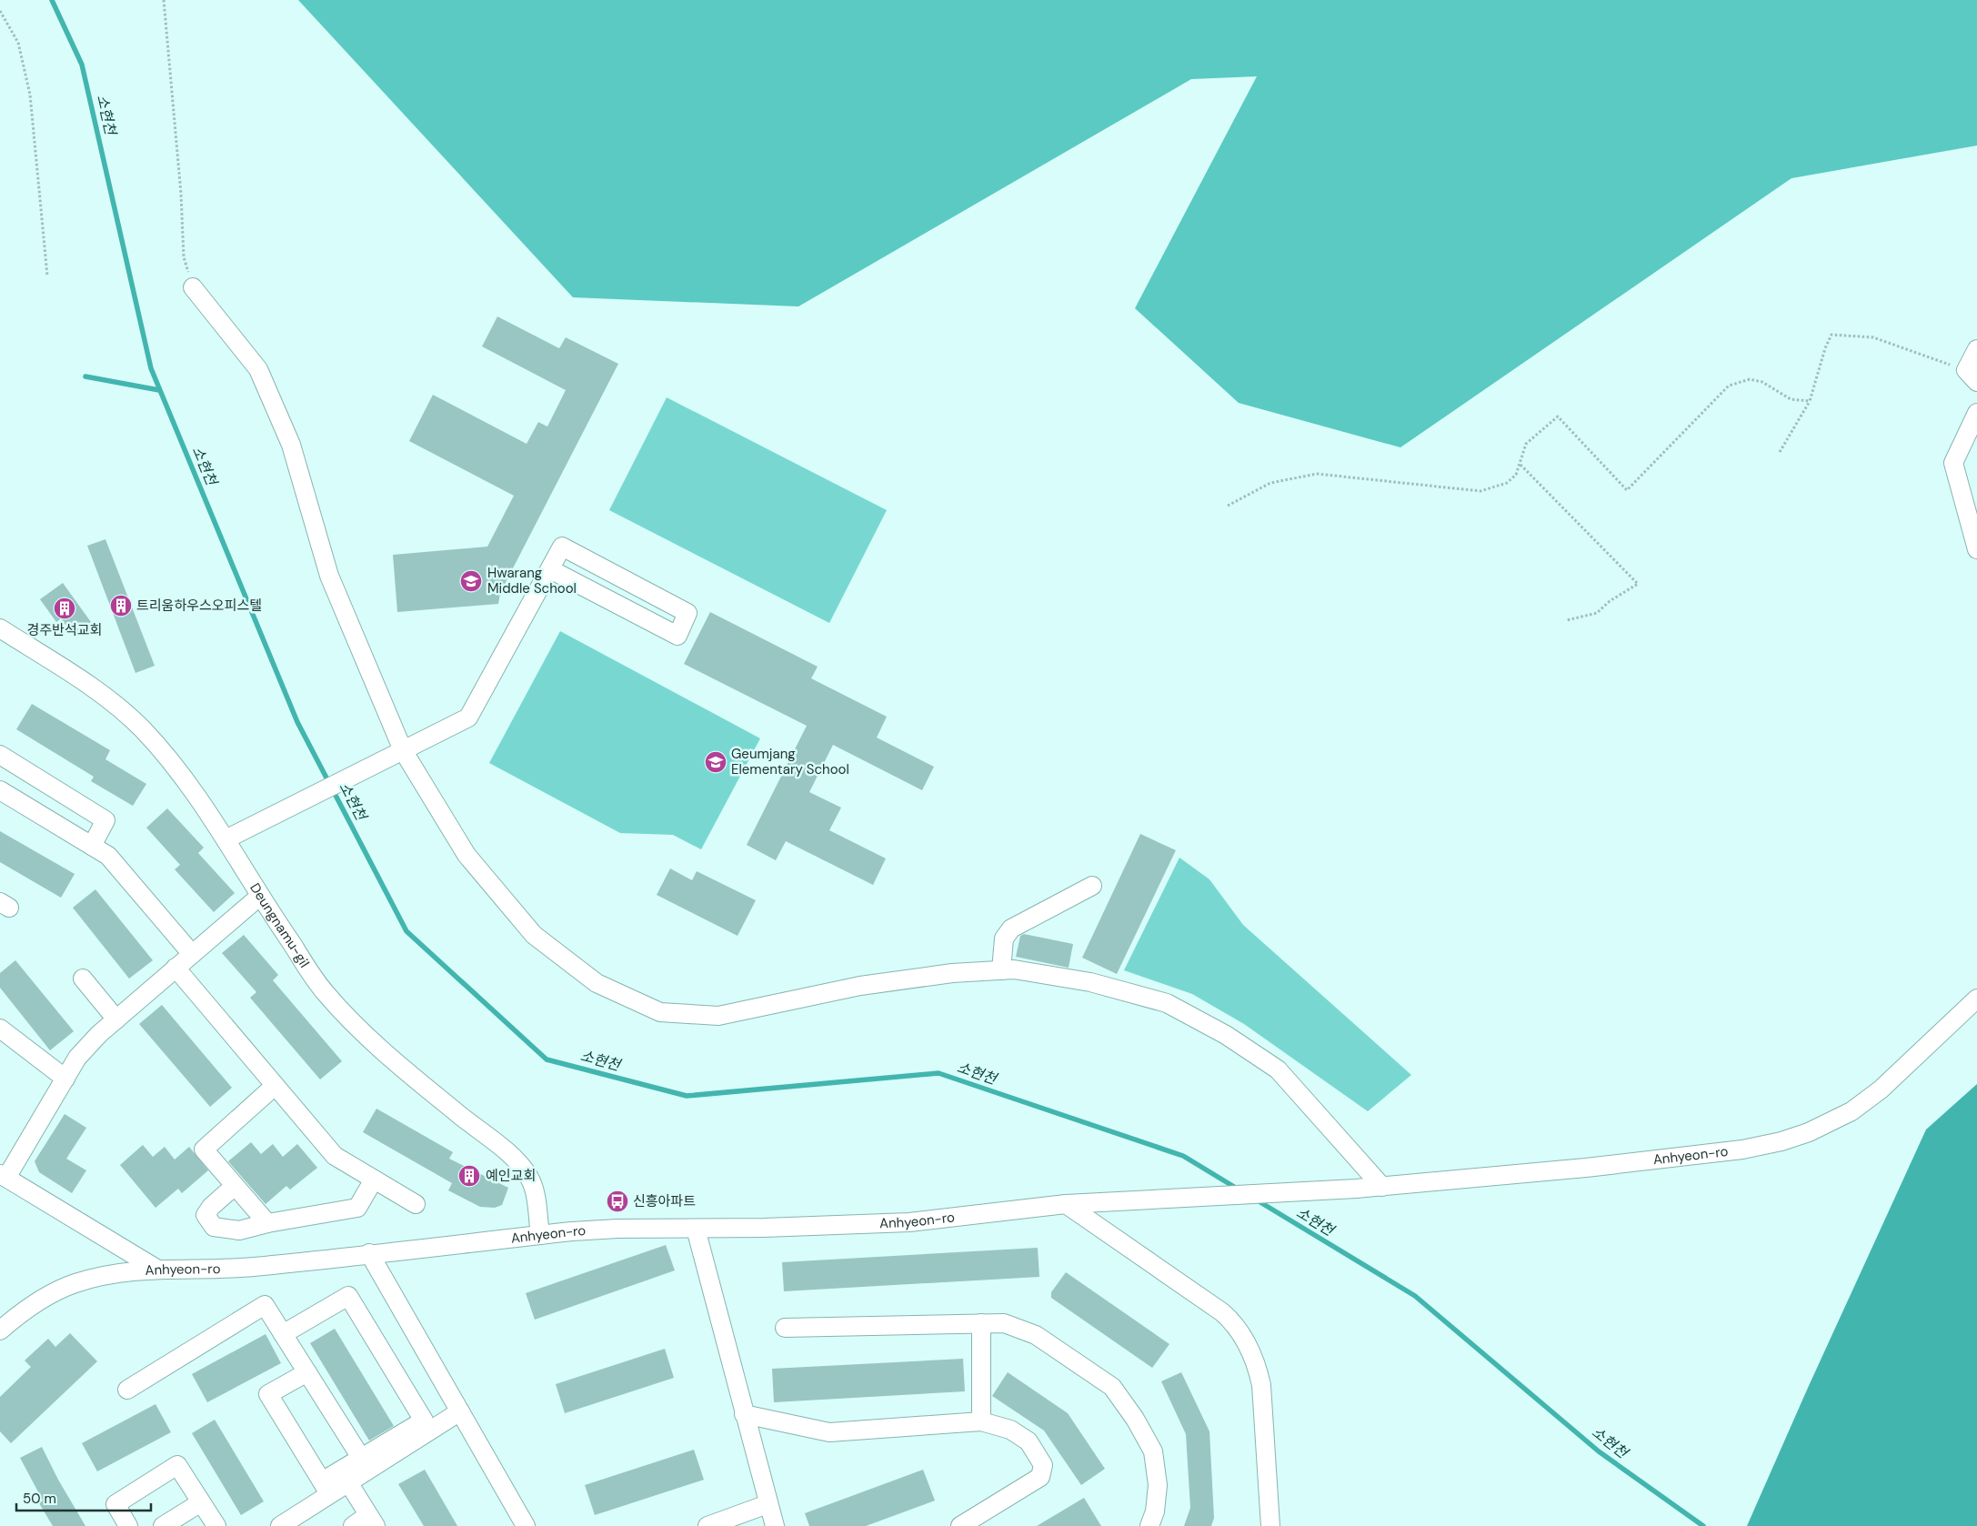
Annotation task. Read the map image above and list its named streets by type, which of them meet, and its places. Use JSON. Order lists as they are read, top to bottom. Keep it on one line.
{"streets":{"street":["Deungnamu-gil","Anhyeon-ro"]},"crossings":[["Deungnamu-gil","Anhyeon-ro"]],"water":["소현천"],"places":{"school or university":["Hwarang Middle School","Geumjang Elementary School"],"building":["트리움하우스오피스텔","경주반석교회","예인교회"],"bus stop":["신흥아파트"]},"scale_bar":"50 m"}
